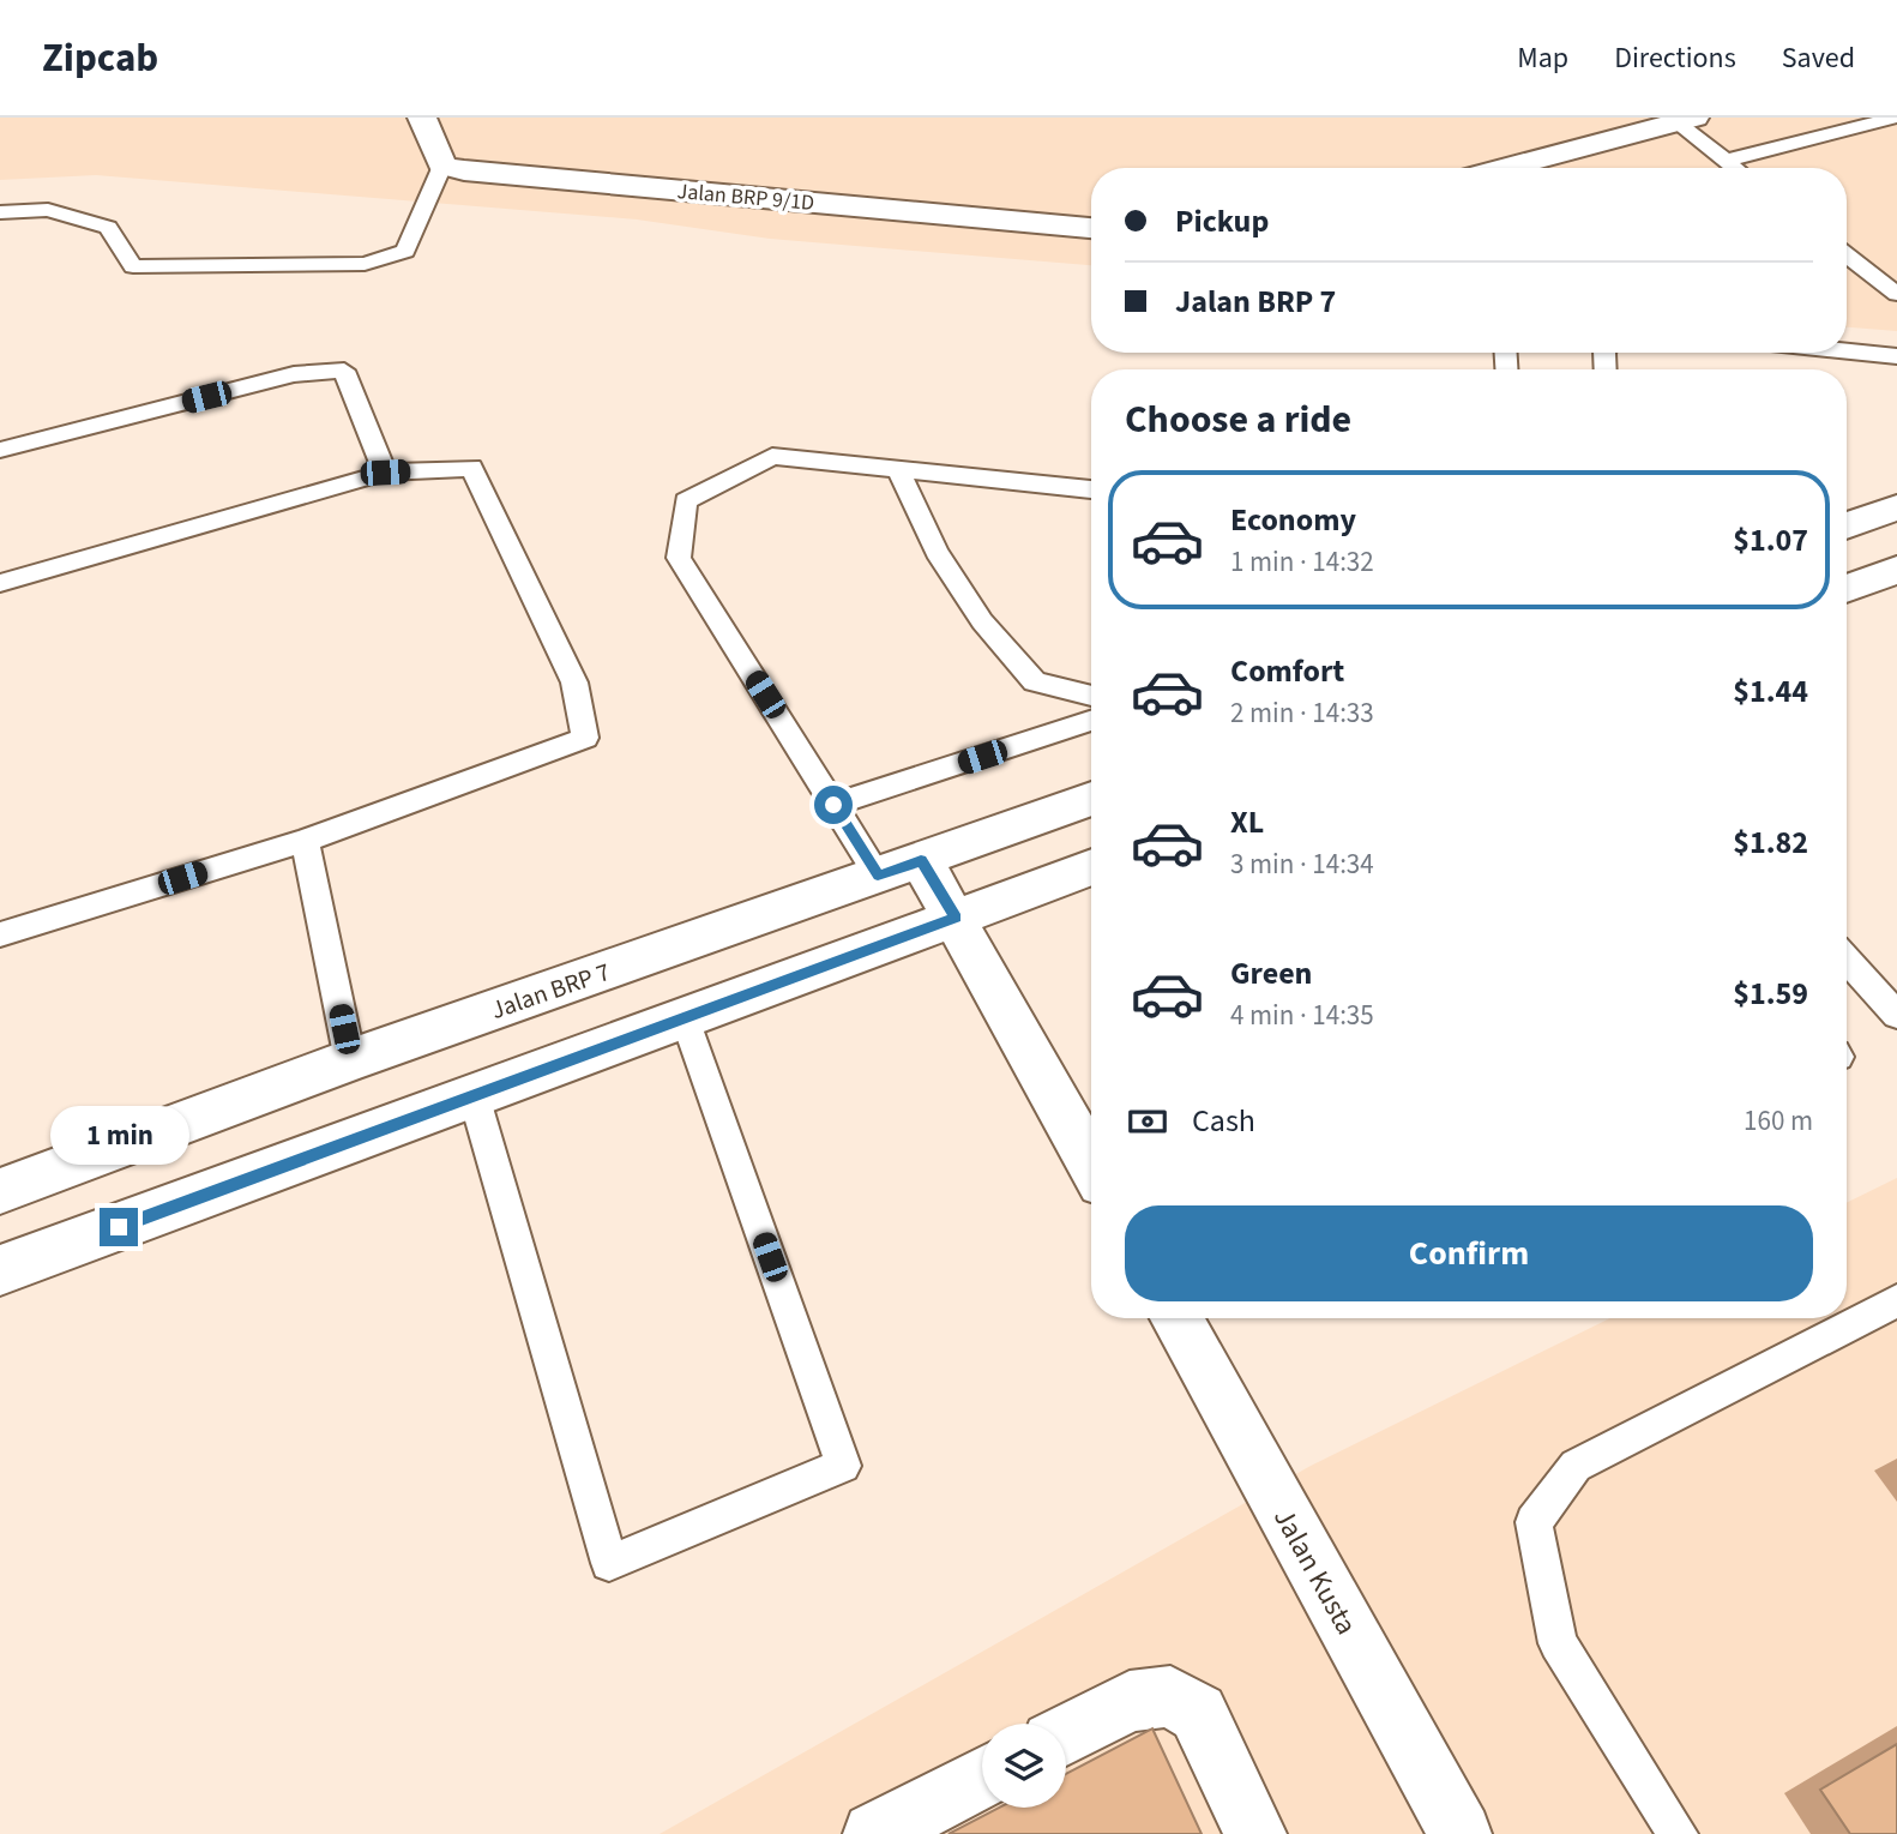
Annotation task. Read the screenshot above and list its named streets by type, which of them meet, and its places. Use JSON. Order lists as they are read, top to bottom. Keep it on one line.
{"streets":{"street":["Jalan BRP 9/1D","Jalan BRP 7","Jalan Kusta"]},"page":{"header":"Zipcab","nav":["Map","Directions","Saved"],"banner":["Pickup","Jalan BRP 7"],"heading":"Choose a ride","list":[{"name":"Economy","note":"1 min · 14:32","value":"$1.07"},{"name":"Comfort","note":"2 min · 14:33","value":"$1.44"},{"name":"XL","note":"3 min · 14:34","value":"$1.82"},{"name":"Green","note":"4 min · 14:35","value":"$1.59"}],"pay":["Cash","160 m"],"bubble":"1 min","buttons":"Confirm"}}
